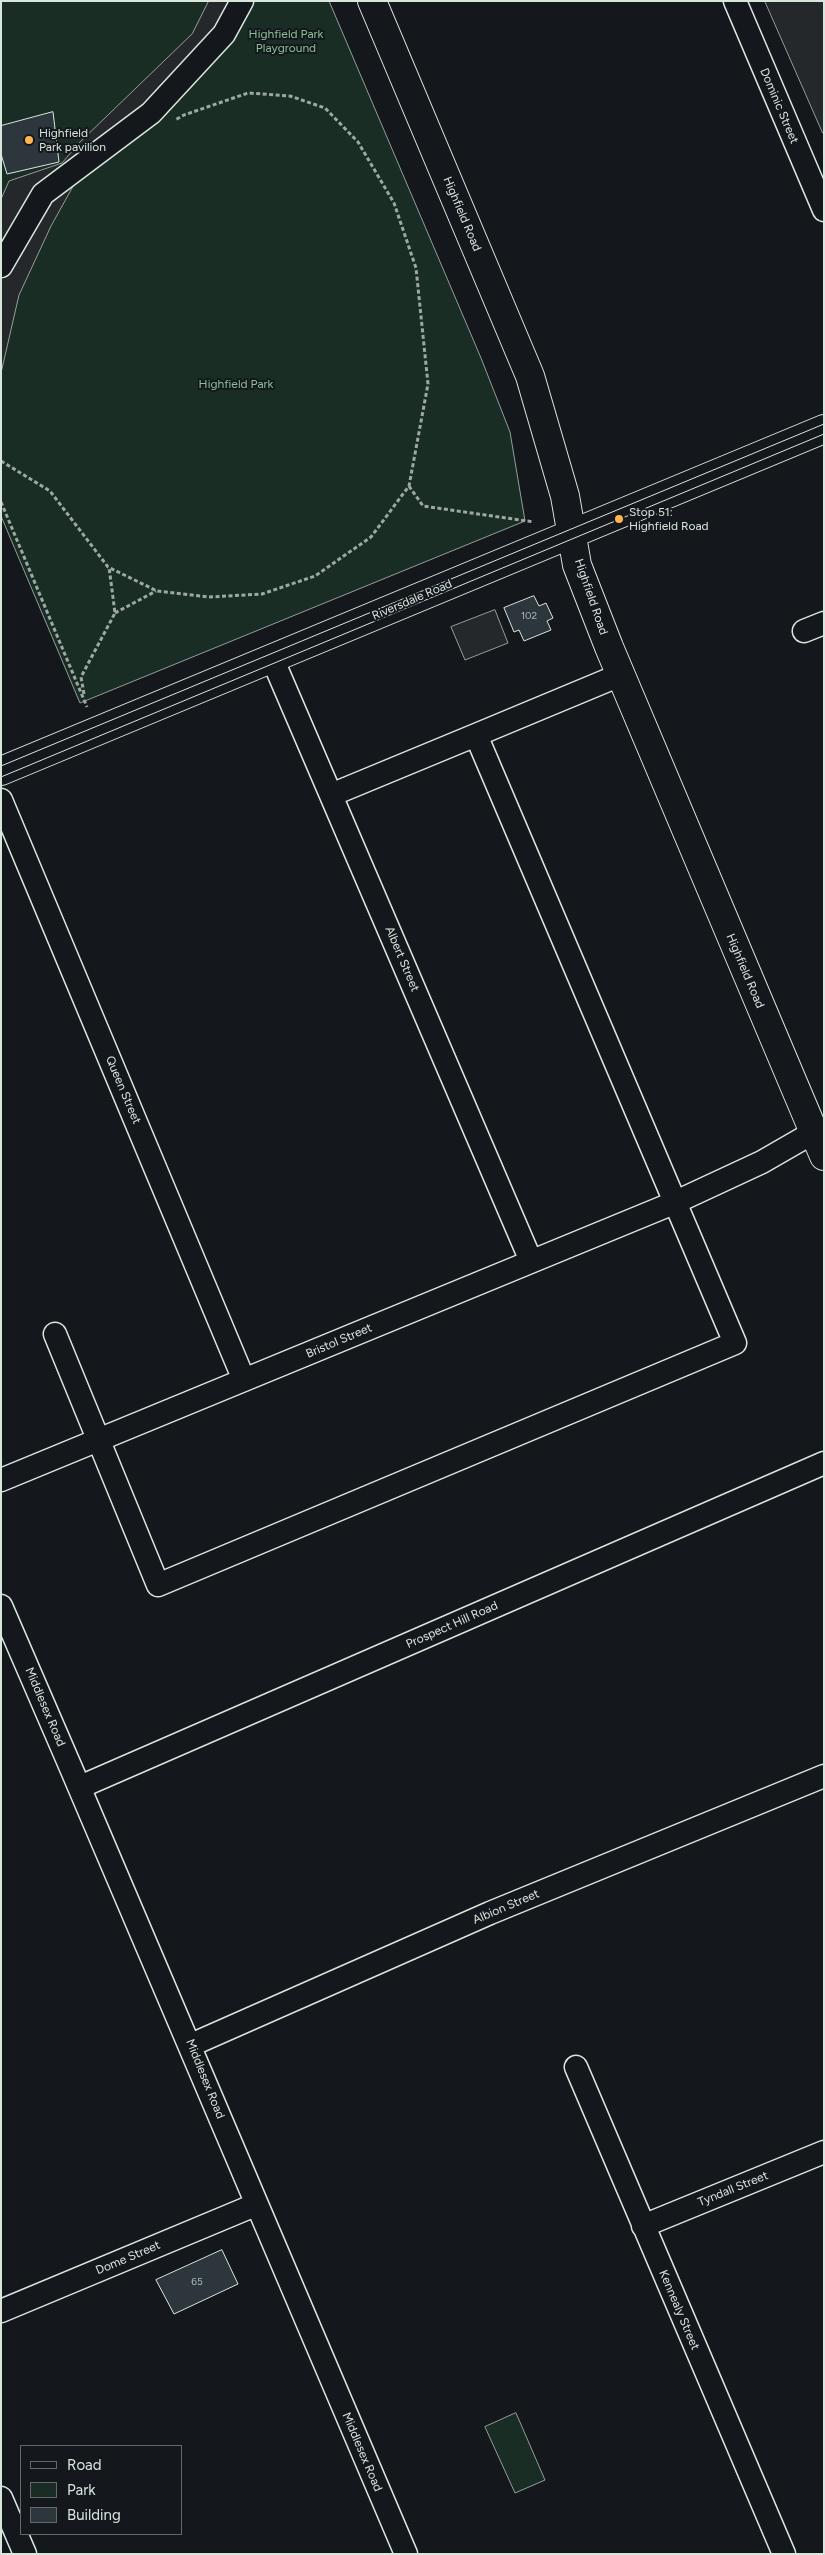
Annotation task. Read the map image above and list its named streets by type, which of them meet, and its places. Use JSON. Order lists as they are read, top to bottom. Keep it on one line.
{"streets":{"main road":["Highfield Road","Riversdale Road"],"street":["Dominic Street","Albert Street","Queen Street","Bristol Street","Prospect Hill Road","Middlesex Road","Albion Street","Tyndall Street","Dome Street","Kennealy Street"]},"crossings":[["Highfield Road","Riversdale Road"],["Highfield Road","Bristol Street"],["Riversdale Road","Albert Street"],["Albert Street","Bristol Street"],["Queen Street","Bristol Street"],["Prospect Hill Road","Middlesex Road"],["Middlesex Road","Albion Street"],["Middlesex Road","Dome Street"],["Tyndall Street","Kennealy Street"]],"parks":["Highfield Park Playground","Highfield Park"],"places":["Highfield Park pavilion","Stop 51: Highfield Road"],"house_numbers":["102","65"],"legend":["Road","Park","Building"]}
